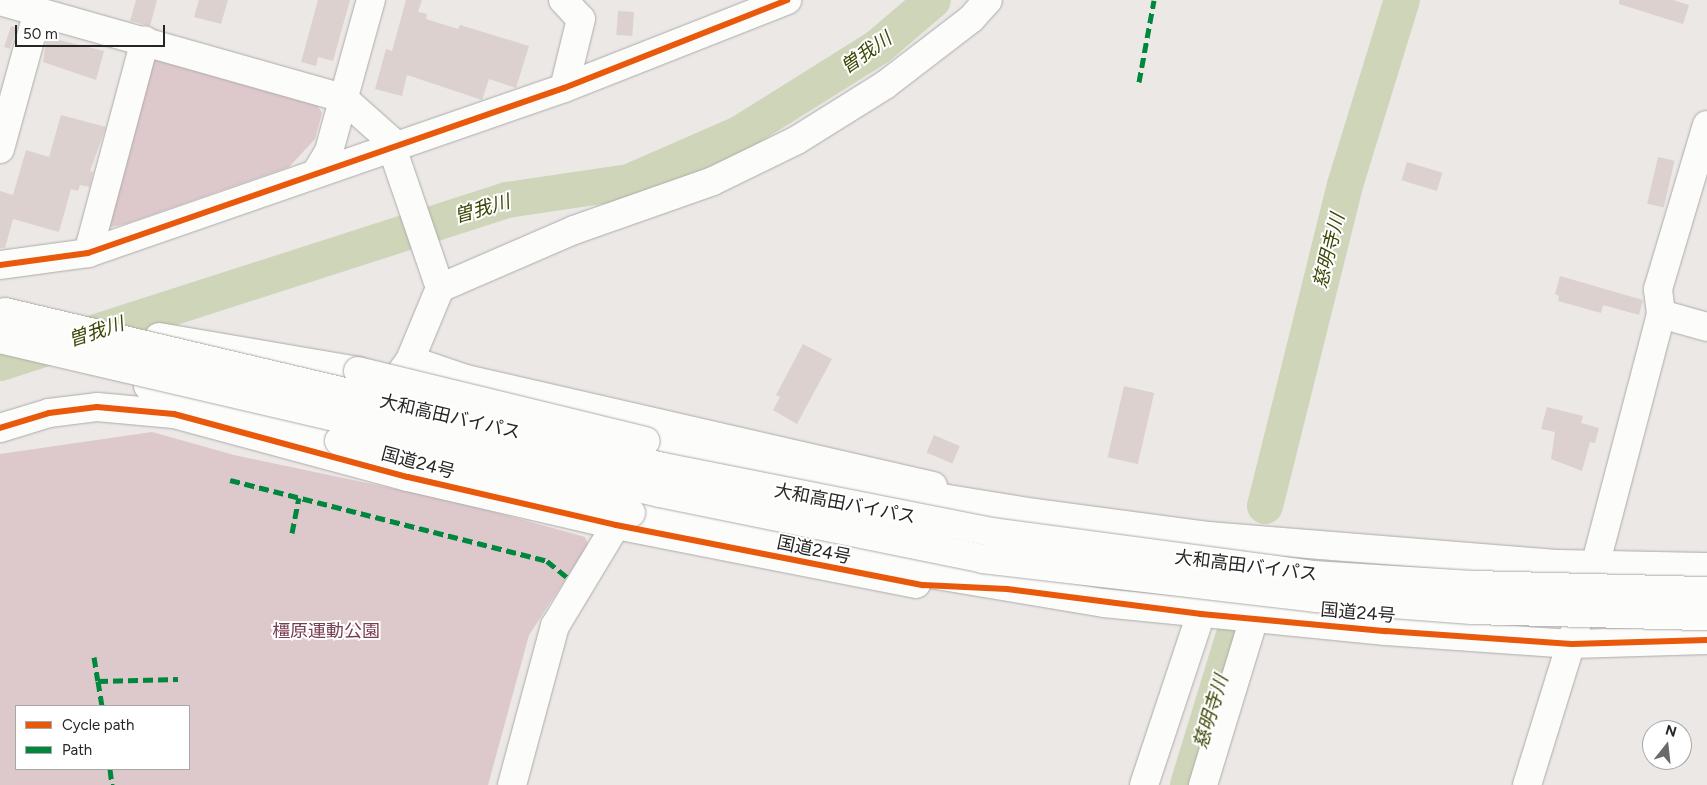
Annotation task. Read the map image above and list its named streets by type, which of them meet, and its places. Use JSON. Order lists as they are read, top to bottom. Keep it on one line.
{"streets":{"main road":["大和高田バイパス","国道24号"]},"crossings":[["大和高田バイパス","国道24号"]],"water":["曽我川","慈明寺川"],"parks":["橿原運動公園"],"legend":["Cycle path","Path"],"scale_bar":"50 m","north":"top"}
